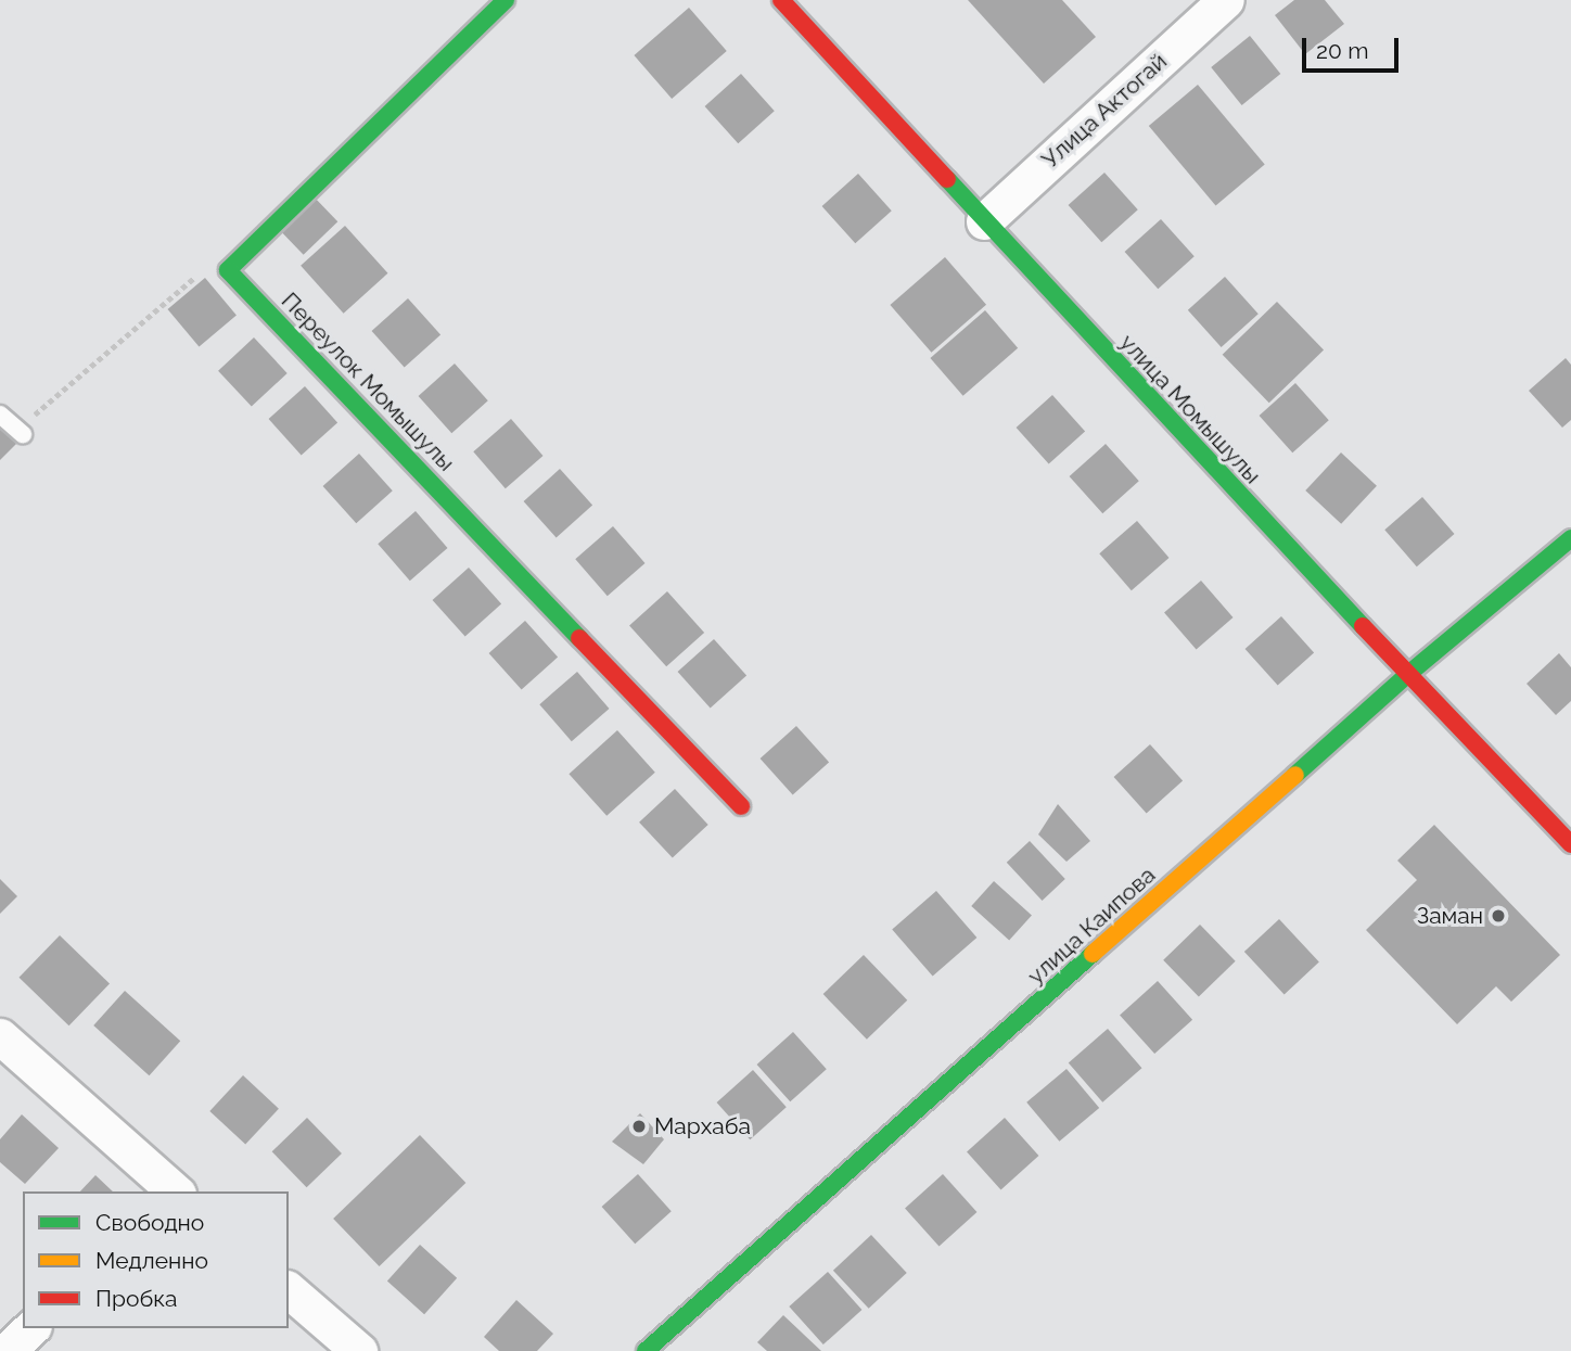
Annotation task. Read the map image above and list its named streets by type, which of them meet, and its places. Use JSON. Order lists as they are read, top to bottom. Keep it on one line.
{"streets":{"street":["Улица Актогай","Переулок Момышулы","улица Момышулы","улица Каипова"]},"crossings":[["Улица Актогай","улица Момышулы"],["улица Момышулы","улица Каипова"]],"places":["Заман","Мархаба"],"legend":["Свободно","Медленно","Пробка"],"scale_bar":"20 m"}
